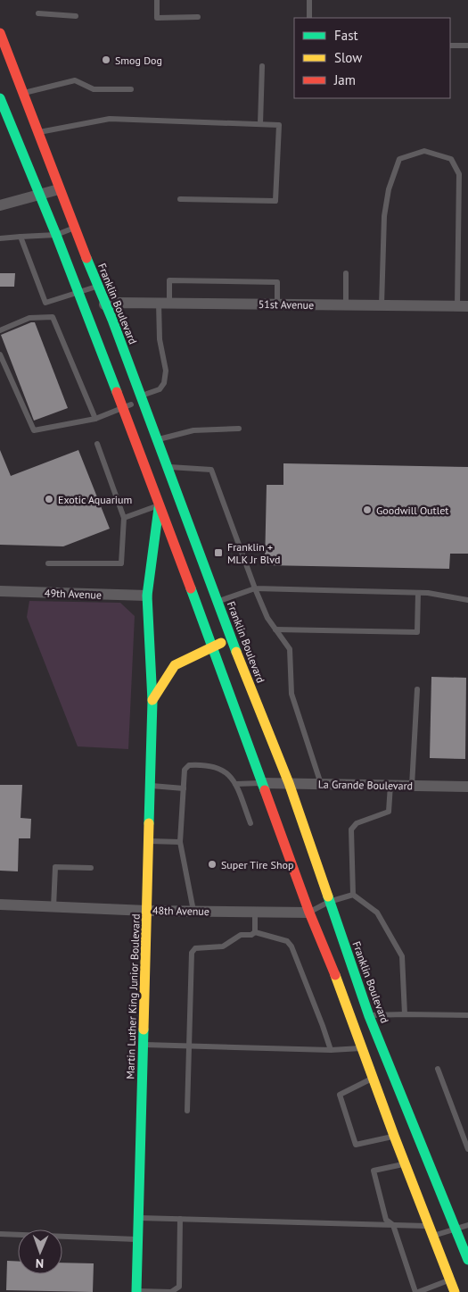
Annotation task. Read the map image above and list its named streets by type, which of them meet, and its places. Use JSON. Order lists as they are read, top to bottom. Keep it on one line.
{"streets":{"main road":["Franklin Boulevard","Martin Luther King Junior Boulevard"],"street":["51st Avenue","49th Avenue","La Grande Boulevard","48th Avenue"]},"crossings":[["Franklin Boulevard","51st Avenue"],["Franklin Boulevard","La Grande Boulevard"],["49th Avenue","Martin Luther King Junior Boulevard"],["48th Avenue","Martin Luther King Junior Boulevard"]],"places":{"other":["Smog Dog","Exotic Aquarium","Goodwill Outlet","Super Tire Shop"],"transit":["Franklin + MLK Jr Blvd"]},"legend":["Fast","Slow","Jam"],"north":"bottom"}
